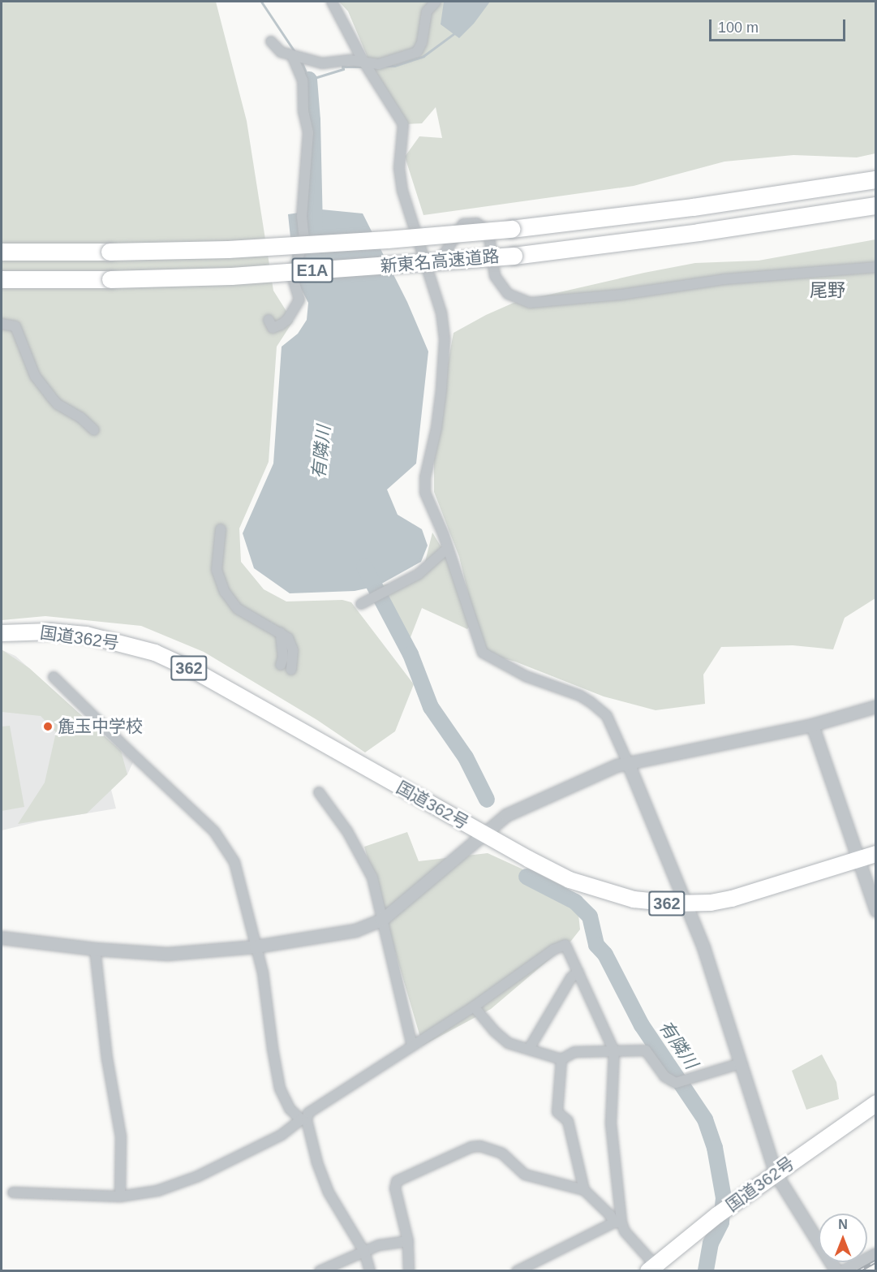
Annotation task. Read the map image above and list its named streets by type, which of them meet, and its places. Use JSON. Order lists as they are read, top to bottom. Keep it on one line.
{"streets":{"highway":["新東名高速道路","E1A","国道362号","362"]},"districts":["尾野"],"water":["有隣川"],"places":["麁玉中学校"],"scale_bar":"100 m","north":"top"}
